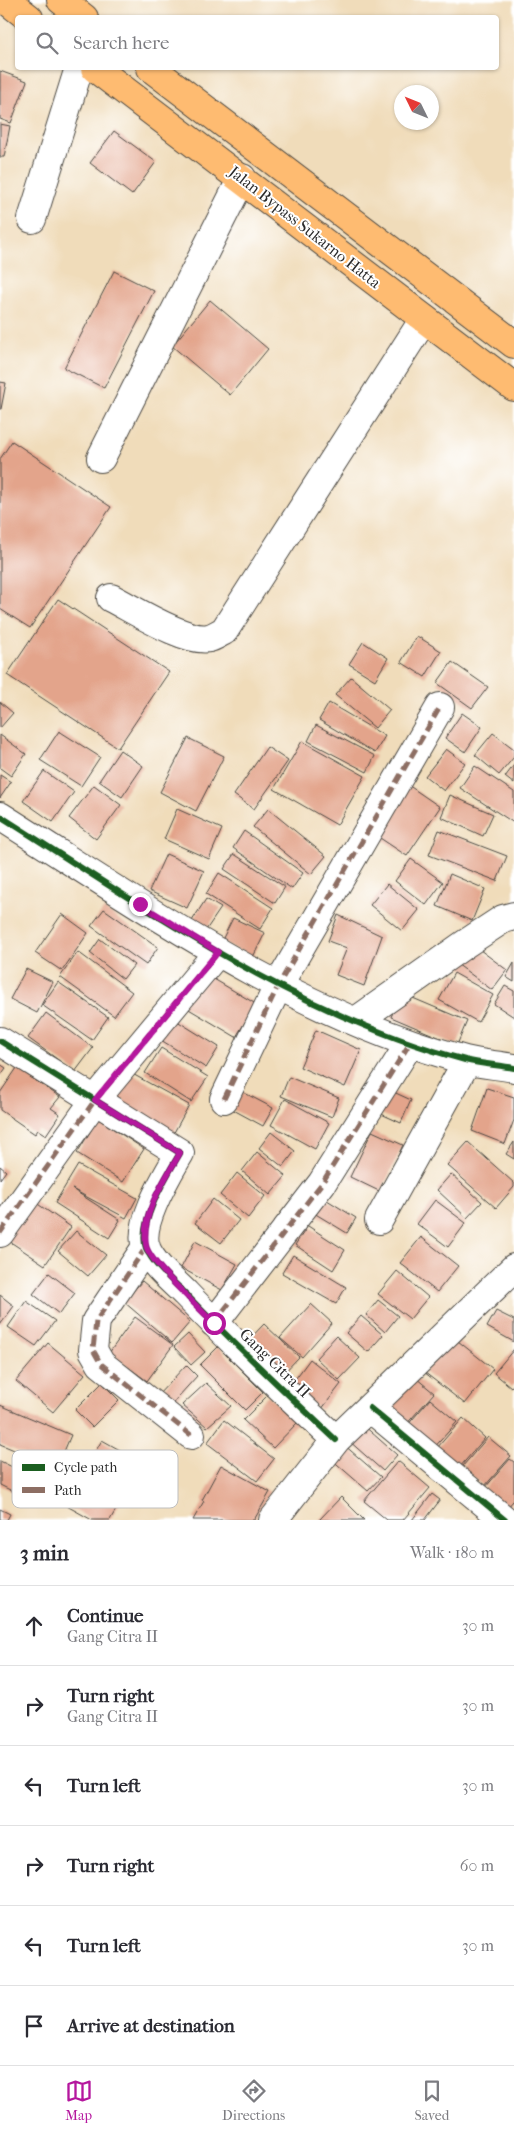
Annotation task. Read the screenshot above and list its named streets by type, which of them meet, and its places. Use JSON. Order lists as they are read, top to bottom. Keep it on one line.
{"streets":{"highway":["Jalan Bypass Sukarno Hatta"],"street":["Gang Citra II"]},"legend":["Cycle path","Path"],"north":"top left","page":{"search":"Search here","heading":["3 min","Walk · 180 m"],"list":[["Continue","Gang Citra II","30 m"],["Turn right","Gang Citra II","30 m"],["Turn left","30 m"],["Turn right","60 m"],["Turn left","30 m"],"Arrive at destination"],"nav":["Map","Directions","Saved"]}}
